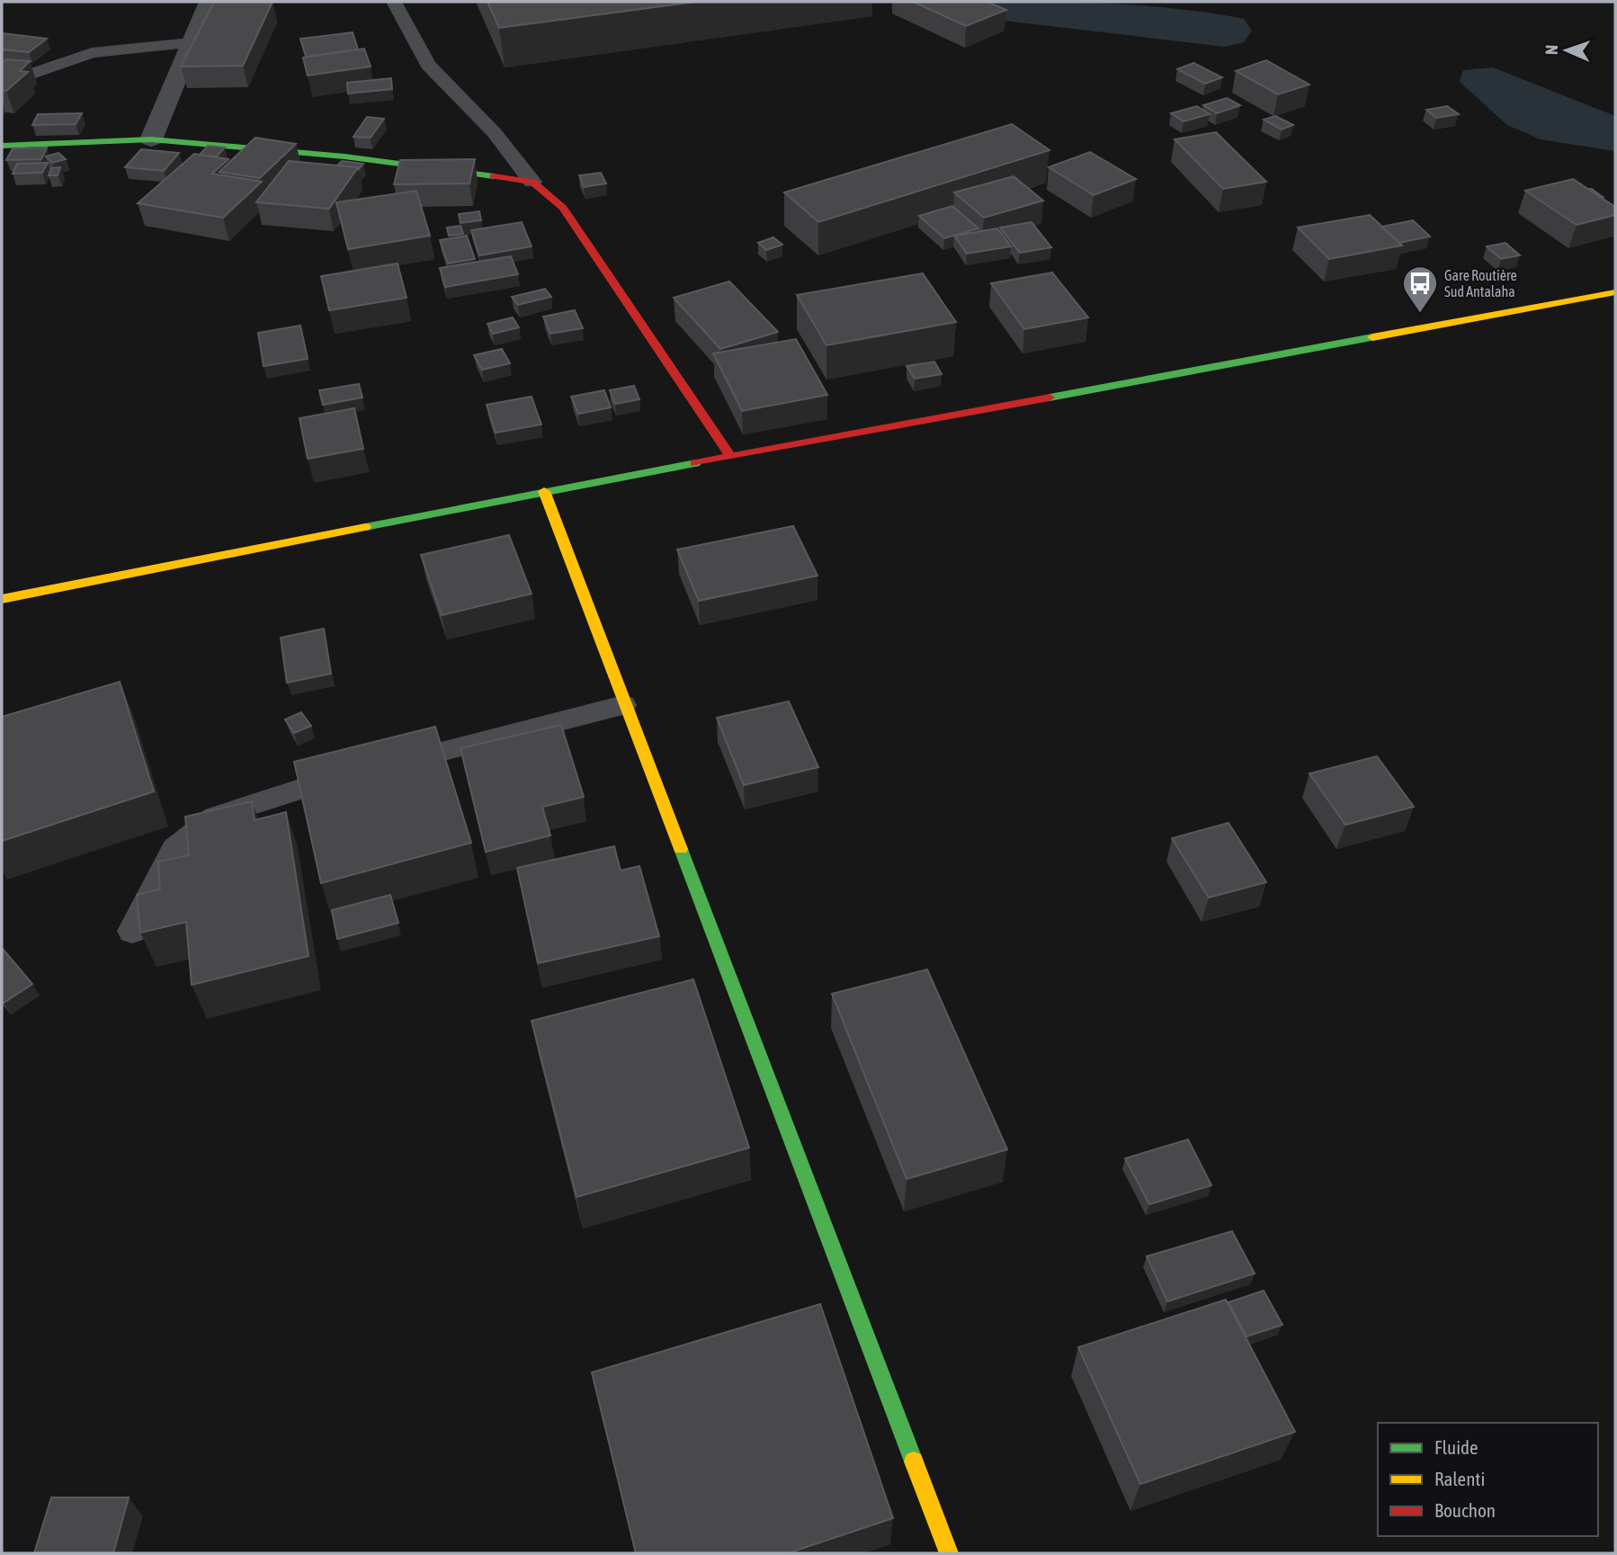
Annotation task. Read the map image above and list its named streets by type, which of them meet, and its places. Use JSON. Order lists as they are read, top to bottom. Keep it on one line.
{"places":{"bus stop":["Gare Routière Sud Antalaha"]},"legend":["Fluide","Ralenti","Bouchon"],"north":"left"}
